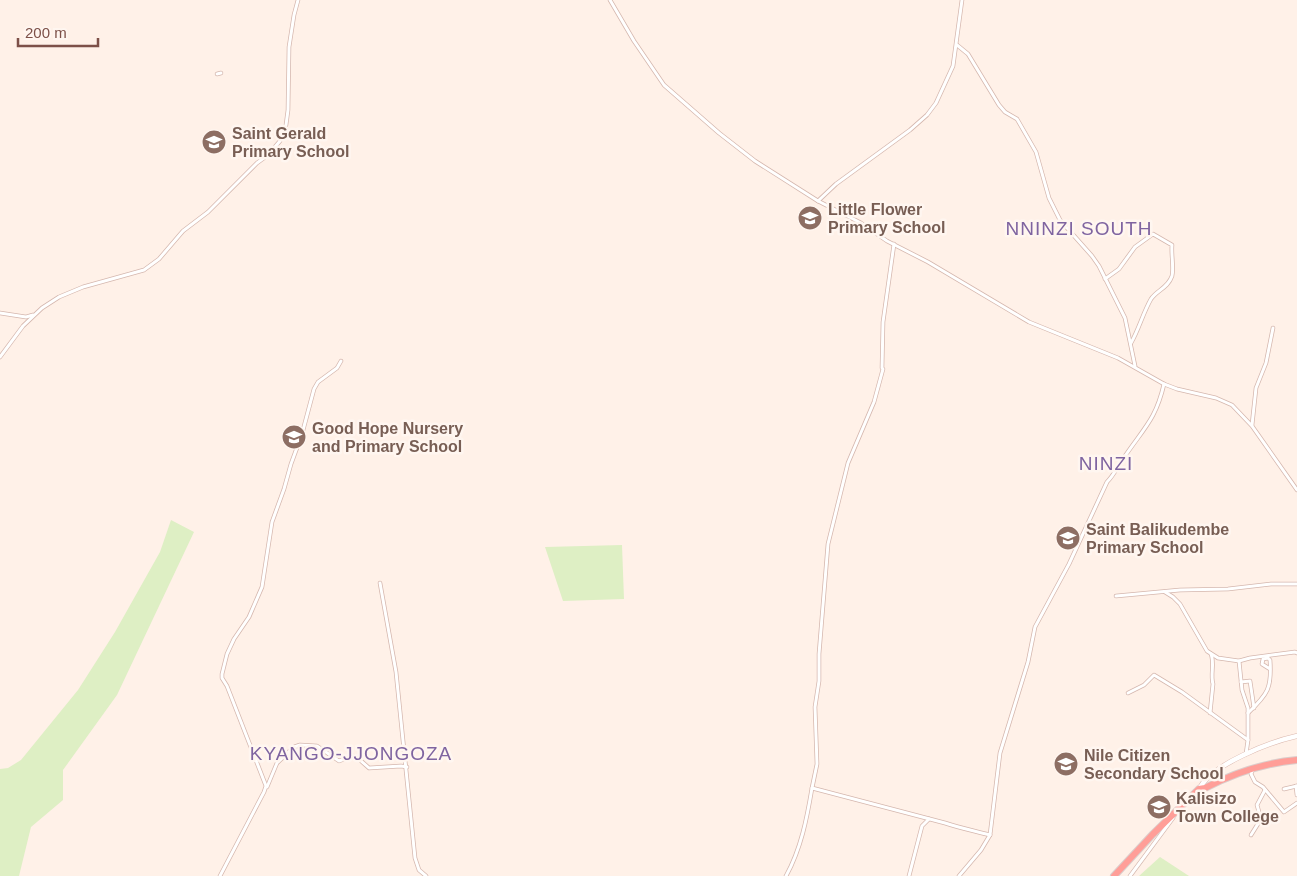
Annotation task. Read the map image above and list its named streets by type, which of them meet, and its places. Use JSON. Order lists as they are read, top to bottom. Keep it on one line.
{"districts":["NNINZI SOUTH","NINZI","KYANGO-JJONGOZA"],"places":{"school or university":["Saint Gerald Primary School","Little Flower Primary School","Good Hope Nursery and Primary School","Saint Balikudembe Primary School","Nile Citizen Secondary School","Kalisizo Town College"]},"scale_bar":"200 m"}
